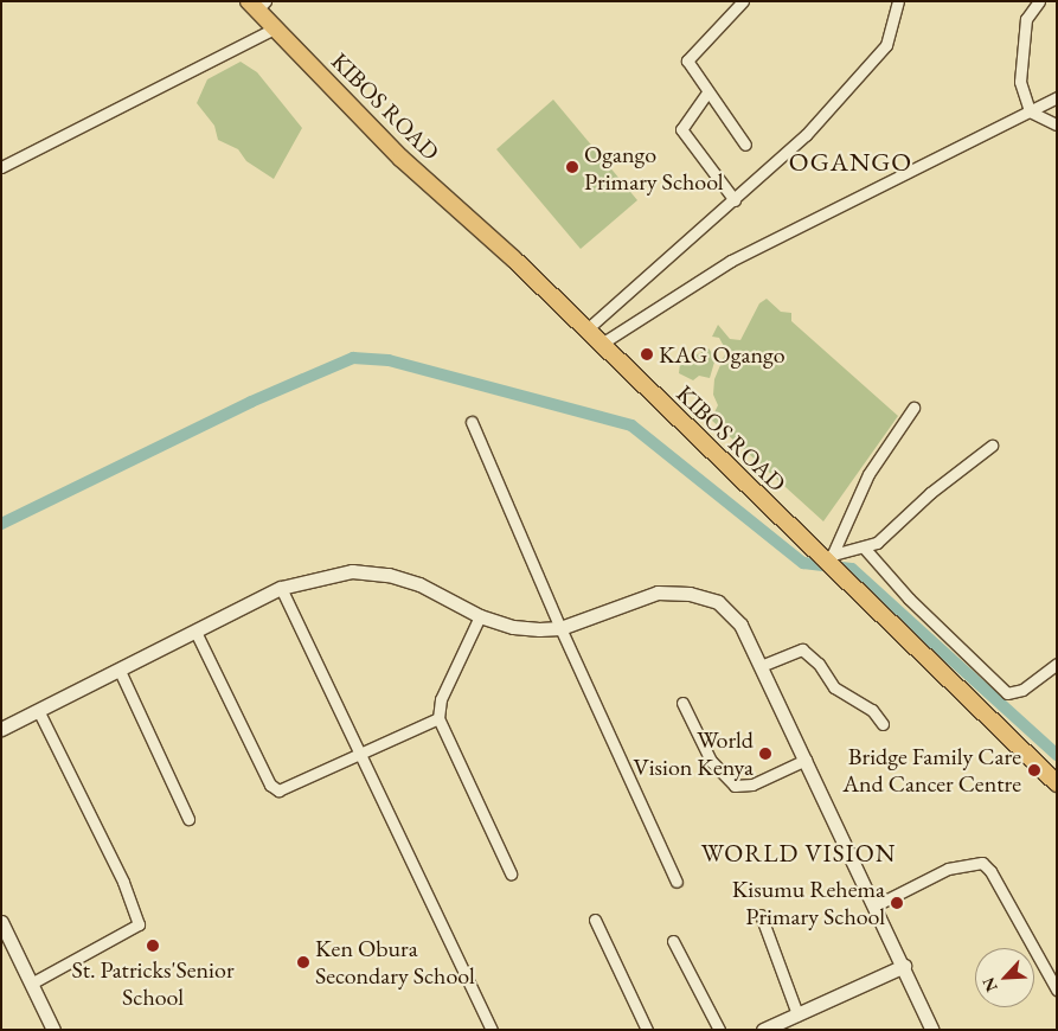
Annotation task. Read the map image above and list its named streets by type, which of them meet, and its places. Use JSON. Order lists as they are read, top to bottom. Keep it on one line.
{"streets":{"main road":["KIBOS ROAD"]},"districts":["OGANGO","WORLD VISION"],"places":["Ogango Primary School","KAG Ogango","World Vision Kenya","Bridge Family Care And Cancer Centre","Kisumu Rehema Primary School","St. Patricks'Senior School","Ken Obura Secondary School"],"north":"bottom left"}
